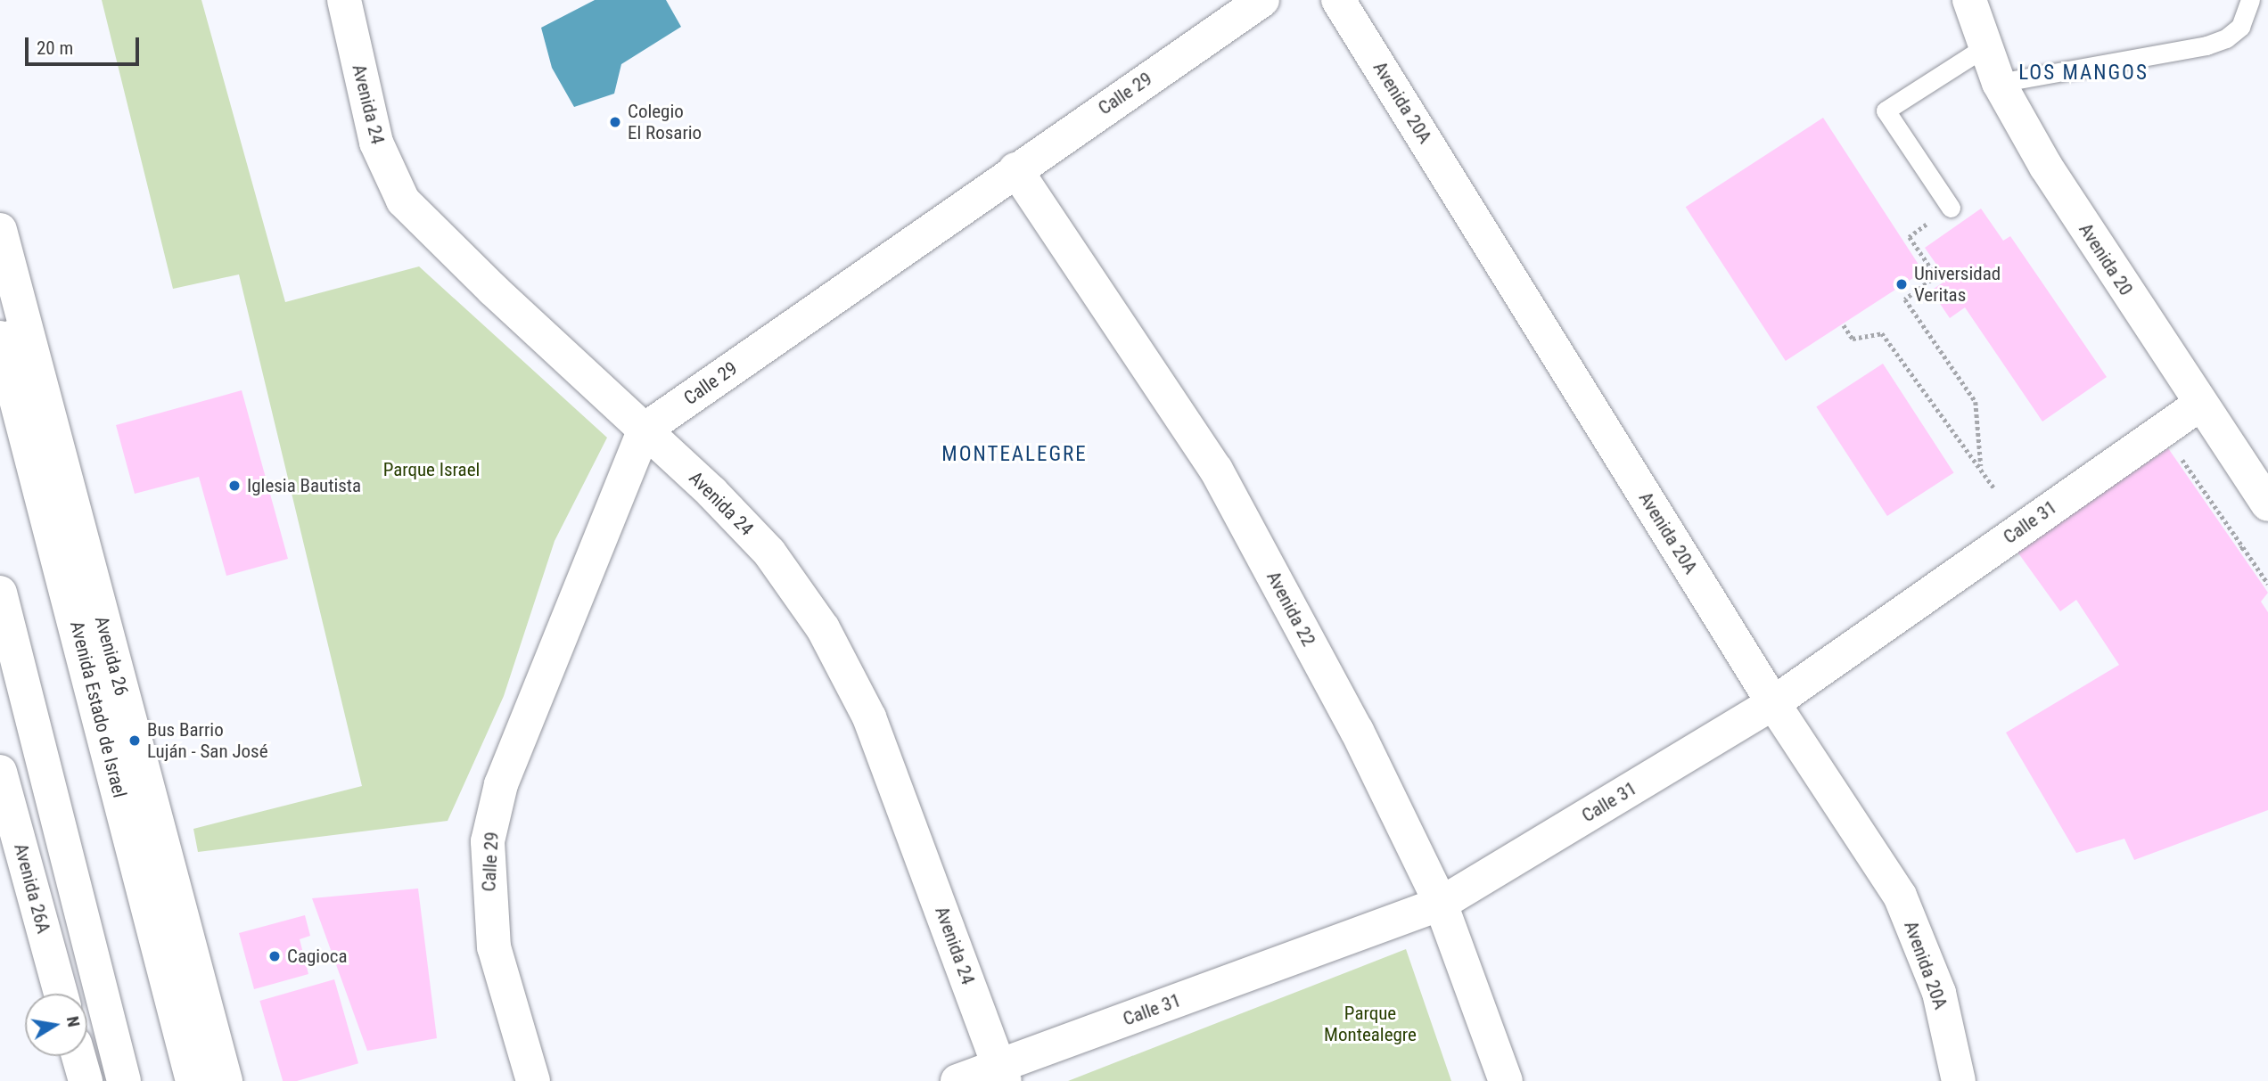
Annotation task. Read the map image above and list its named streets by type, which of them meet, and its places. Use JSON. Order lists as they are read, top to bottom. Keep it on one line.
{"streets":{"street":["Calle 29","Avenida 20A","Avenida 24","Avenida 20","Calle 31","Avenida 22","Avenida 26","Avenida Estado de Israel","Avenida 26A"]},"crossings":[["Calle 29","Avenida 24"],["Calle 29","Avenida 22"],["Avenida 20A","Calle 31"],["Avenida 24","Calle 31"],["Avenida 20","Calle 31"],["Calle 31","Avenida 22"]],"districts":["LOS MANGOS","MONTEALEGRE"],"parks":["Parque Israel","Parque Montealegre"],"places":["Colegio El Rosario","Universidad Veritas","Iglesia Bautista","Bus Barrio Luján - San José","Cagioca"],"scale_bar":"20 m","north":"right"}
